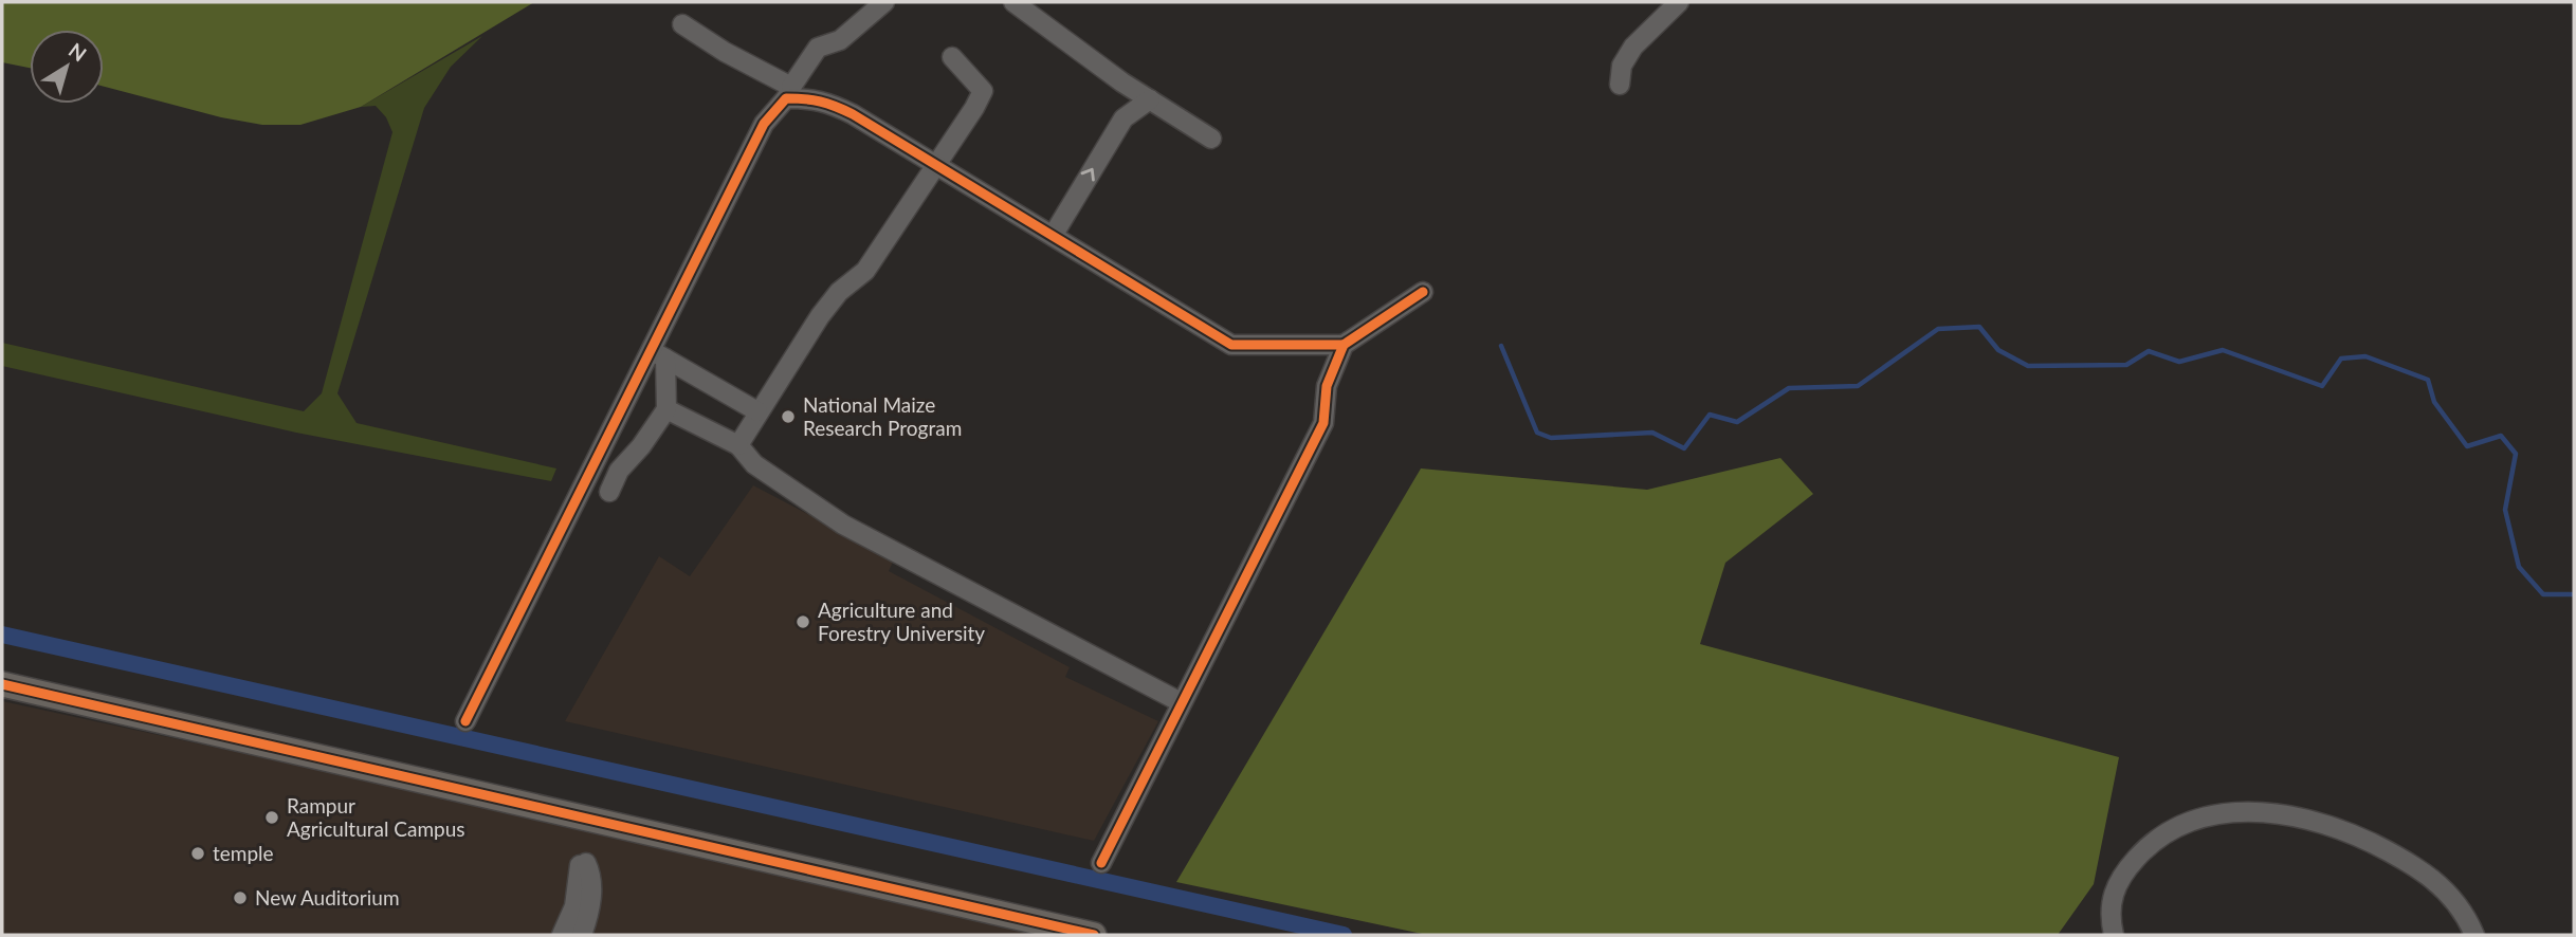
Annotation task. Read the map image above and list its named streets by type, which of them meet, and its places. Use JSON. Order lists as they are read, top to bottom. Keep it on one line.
{"places":["National Maize Research Program","Agriculture and Forestry University","Rampur Agricultural Campus","temple","New Auditorium"],"north":"top right"}
